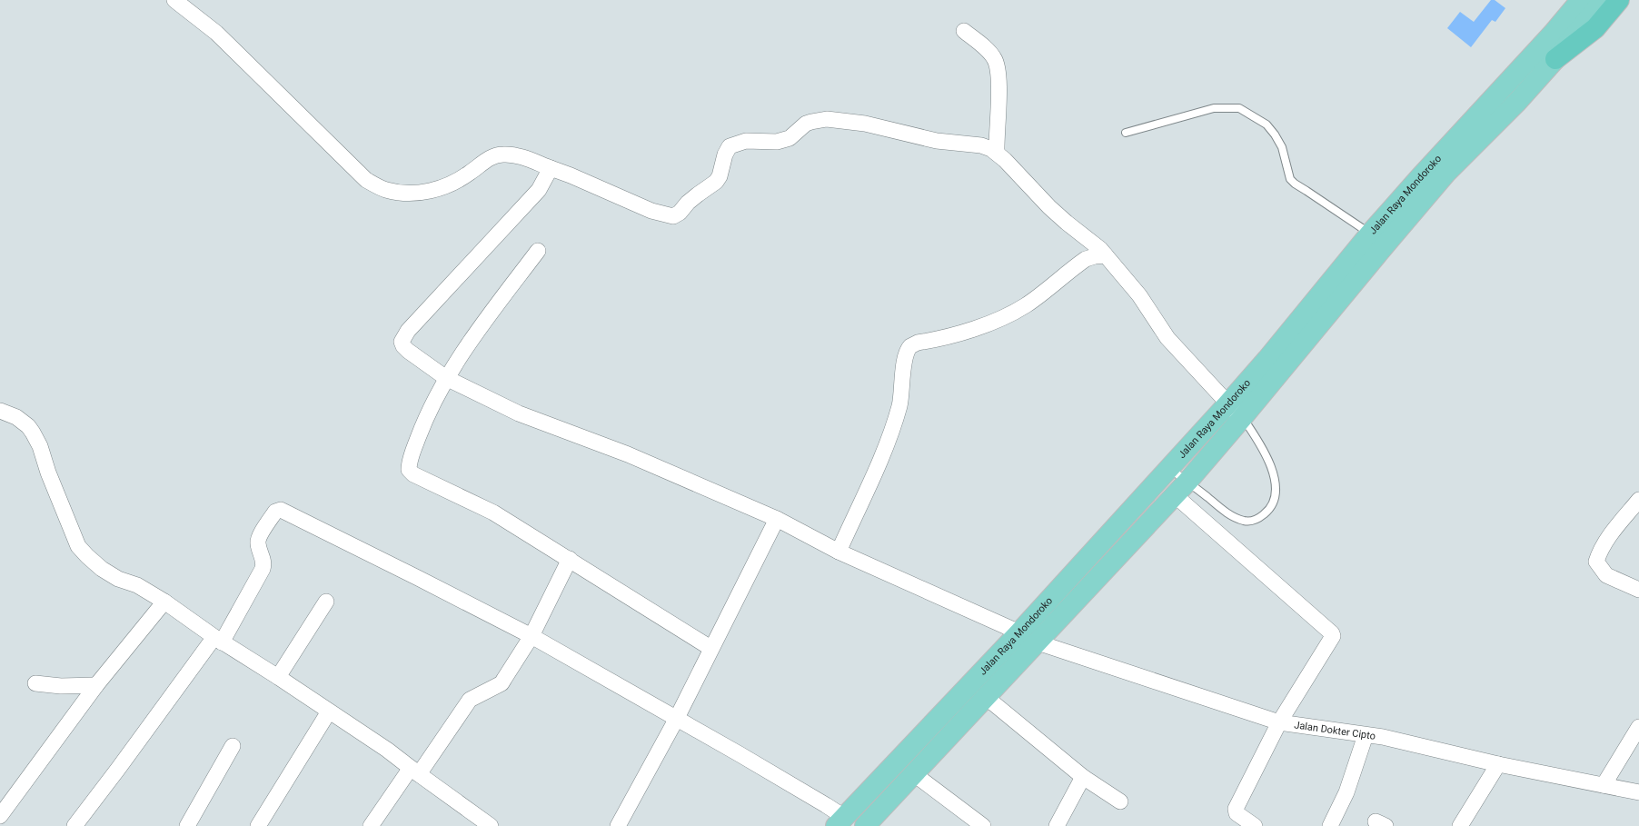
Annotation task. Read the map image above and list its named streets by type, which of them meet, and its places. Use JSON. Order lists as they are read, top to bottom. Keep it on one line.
{"streets":{"highway":["Jalan Raya Mondoroko"],"street":["Jalan Dokter Cipto"]},"crossings":[["Jalan Raya Mondoroko","Jalan Dokter Cipto"]]}
